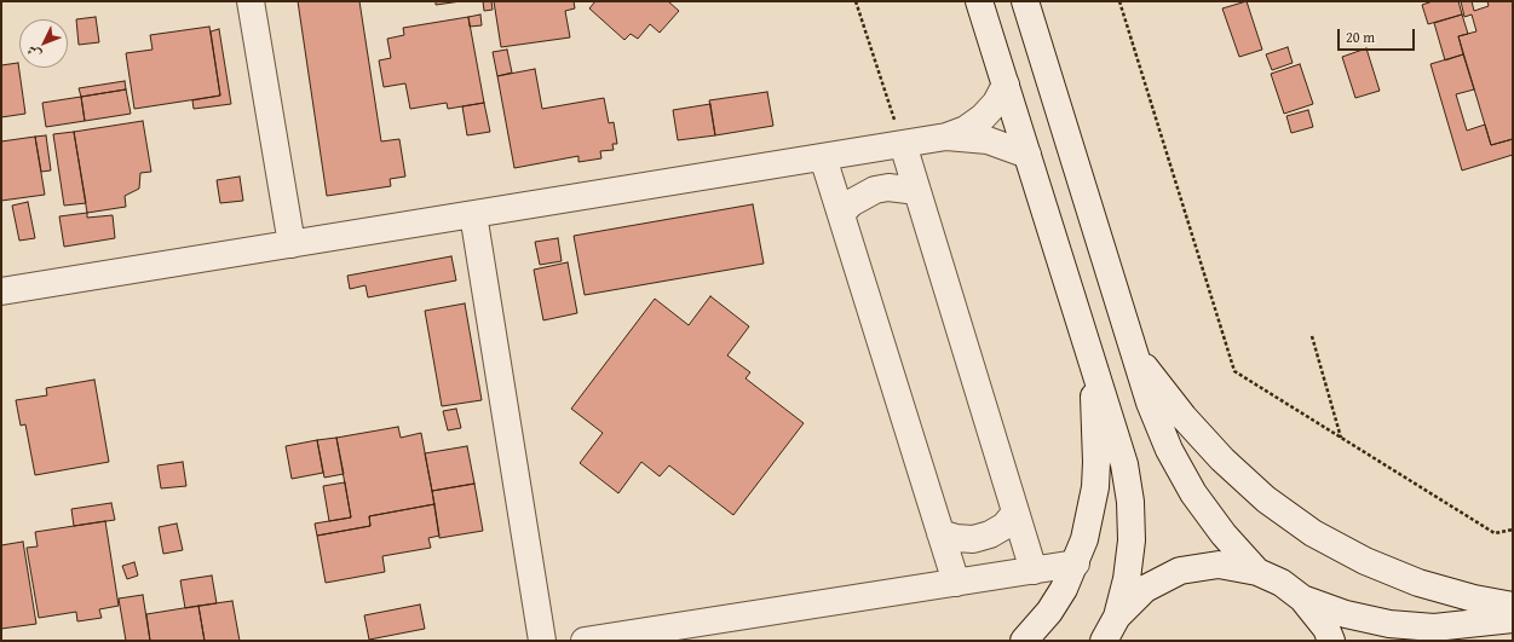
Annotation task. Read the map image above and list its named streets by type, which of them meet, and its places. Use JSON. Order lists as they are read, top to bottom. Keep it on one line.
{"scale_bar":"20 m","north":"bottom left"}
